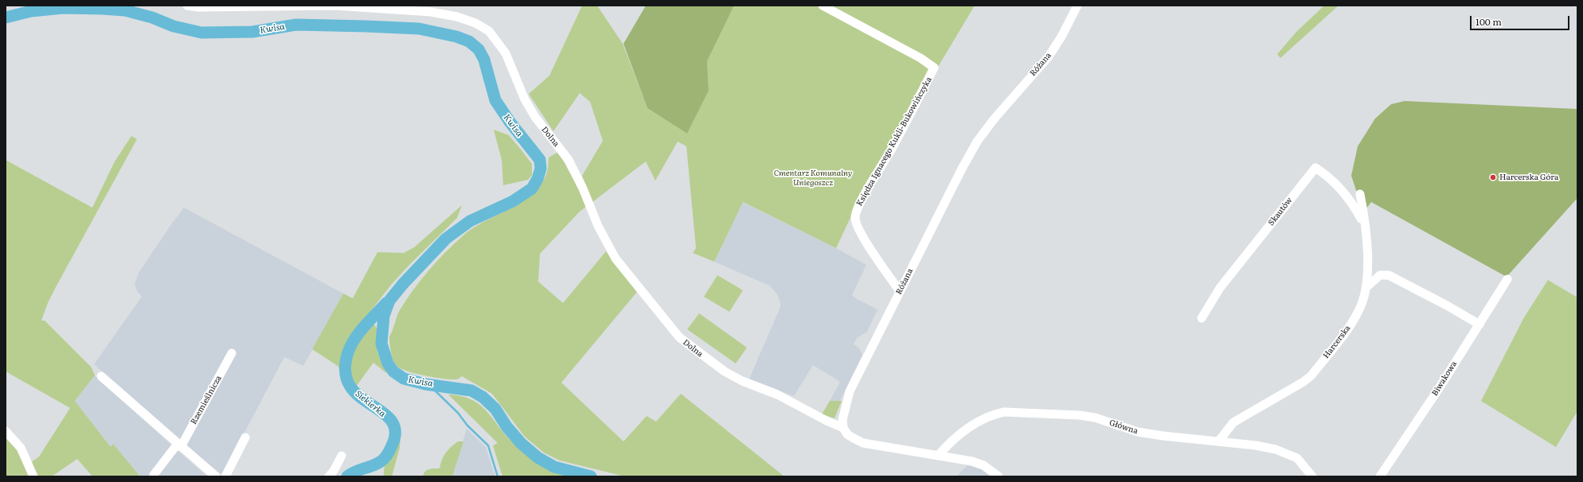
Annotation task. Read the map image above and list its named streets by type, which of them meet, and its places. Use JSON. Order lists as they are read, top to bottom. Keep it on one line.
{"streets":{"street":["Różana","Dolna","Księdza Ignacego Kukli-Bukowińczyka","Skautów","Harcerska","Biwakowa","Rzemieślnicza","Główna"]},"crossings":[["Różana","Dolna"],["Różana","Księdza Ignacego Kukli-Bukowińczyka"],["Skautów","Harcerska"],["Harcerska","Główna"]],"water":["Kwisa","Siekierka"],"parks":["Cmentarz Komunalny Uniegoszcz"],"places":["Harcerska Góra"],"scale_bar":"100 m"}
